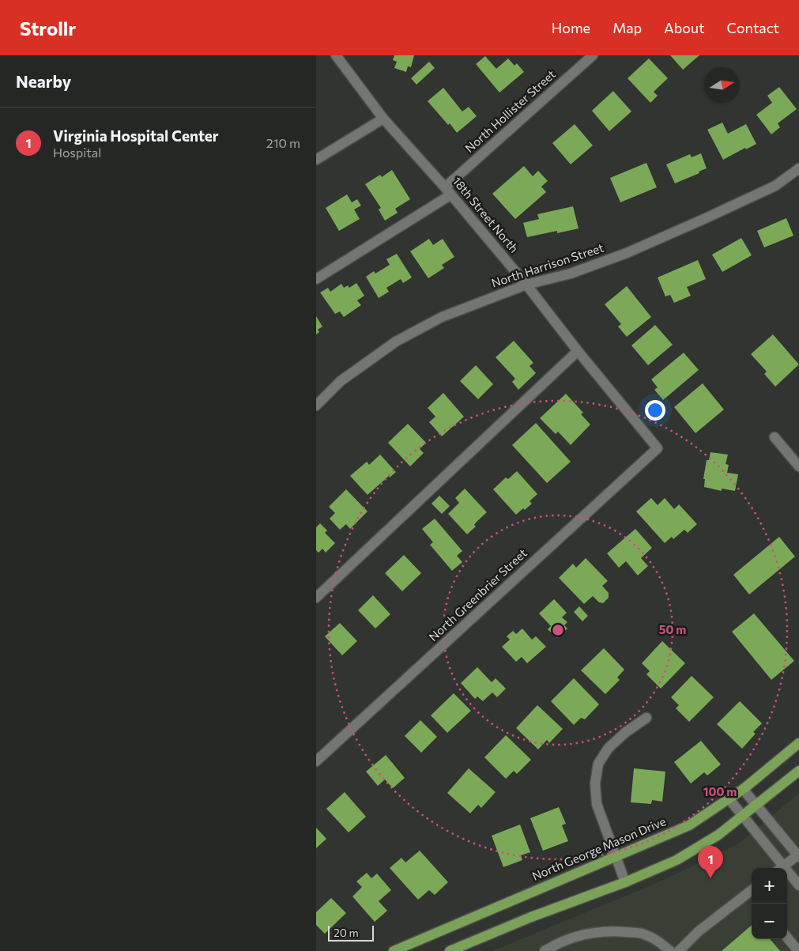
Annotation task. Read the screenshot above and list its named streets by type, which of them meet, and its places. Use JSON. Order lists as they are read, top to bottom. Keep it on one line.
{"streets":{"main road":["North George Mason Drive"],"street":["North Hollister Street","18th Street North","North Harrison Street","North Greenbrier Street"]},"crossings":[["North Hollister Street","18th Street North"],["18th Street North","North Harrison Street"],["18th Street North","North Greenbrier Street"]],"scale_bar":"20 m","north":"right","page":{"header":"Strollr","nav":["Home","Map","About","Contact"],"heading":"Nearby","list":[{"mark":"1","name":"Virginia Hospital Center","note":"Hospital","value":"210 m"}],"pins":"1","map_buttons":["+","−"],"scale":"20 m"},"rings":["50 m","100 m"]}
